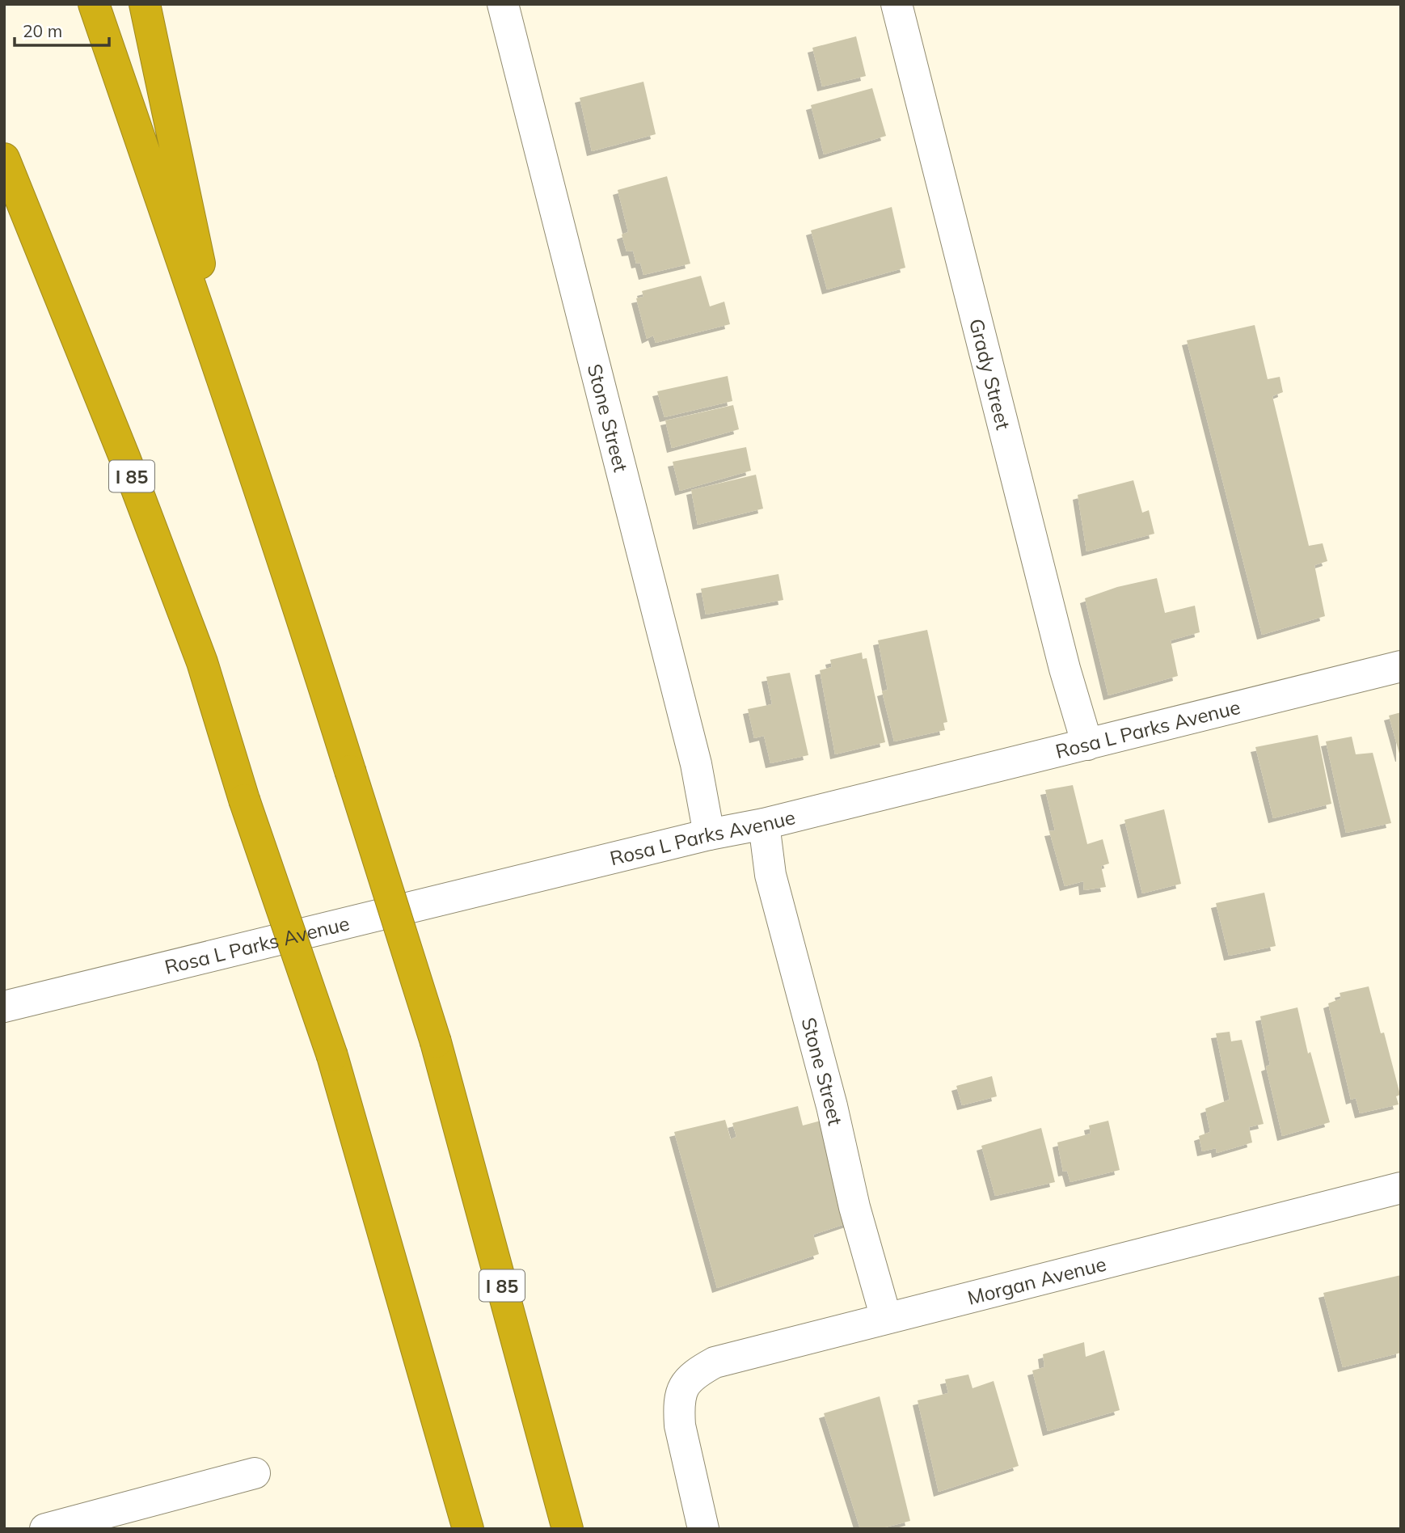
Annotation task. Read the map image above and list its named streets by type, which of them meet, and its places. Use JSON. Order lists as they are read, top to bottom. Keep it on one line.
{"streets":{"highway":["I 85"],"street":["Grady Street","Stone Street","Rosa L Parks Avenue","Morgan Avenue"]},"crossings":[["Grady Street","Rosa L Parks Avenue"],["Stone Street","Rosa L Parks Avenue"],["Stone Street","Morgan Avenue"]],"scale_bar":"20 m"}
